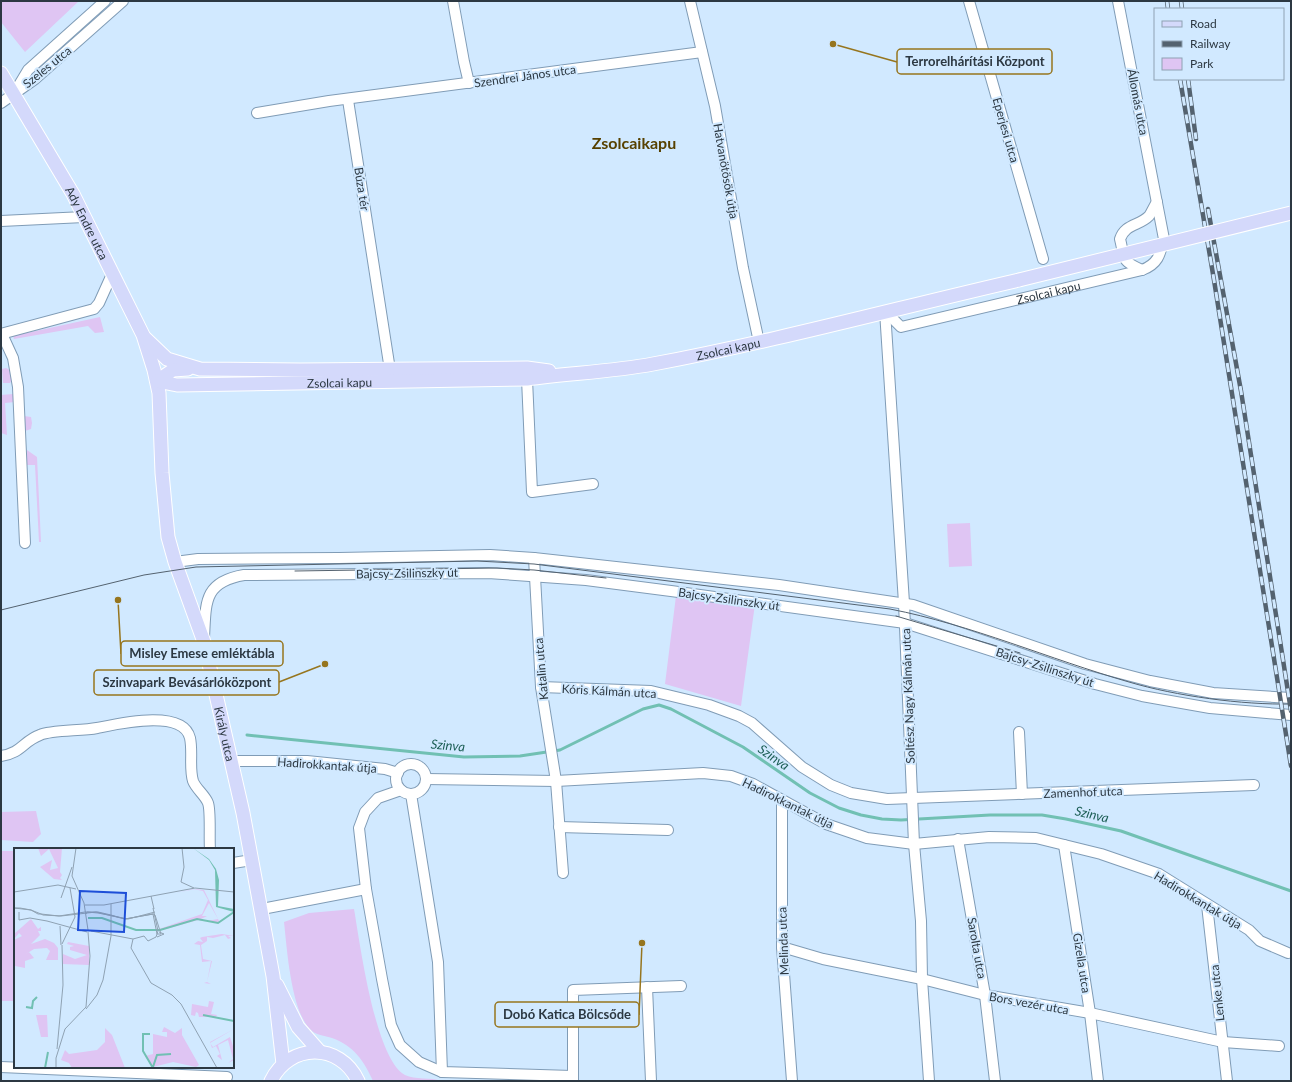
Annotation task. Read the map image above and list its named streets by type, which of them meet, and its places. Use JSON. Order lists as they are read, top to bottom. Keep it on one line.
{"streets":{"main road":["Ady Endre utca","Zsolcai kapu","Király utca"],"street":["Szeles utca","Szendrei János utca","Állomás utca","Eperjesi utca","Hatvanötösök útja","Búza tér","Bajcsy-Zsilinszky út","Katalin utca","Kóris Kálmán utca","Soltész Nagy Kálmán utca","Hadirokkantak útja","Zamenhof utca","Melinda utca","Sarolta utca","Gizella utca","Lenke utca","Bors vezér utca"]},"crossings":[["Szeles utca","Ady Endre utca"],["Szendrei János utca","Hatvanötösök útja"],["Szendrei János utca","Búza tér"],["Állomás utca","Zsolcai kapu"],["Hatvanötösök útja","Zsolcai kapu"],["Búza tér","Zsolcai kapu"],["Ady Endre utca","Zsolcai kapu"],["Ady Endre utca","Bajcsy-Zsilinszky út"],["Ady Endre utca","Király utca"],["Zsolcai kapu","Soltész Nagy Kálmán utca"],["Bajcsy-Zsilinszky út","Katalin utca"],["Bajcsy-Zsilinszky út","Soltész Nagy Kálmán utca"],["Bajcsy-Zsilinszky út","Király utca"],["Katalin utca","Kóris Kálmán utca"],["Katalin utca","Hadirokkantak útja"],["Kóris Kálmán utca","Soltész Nagy Kálmán utca"],["Kóris Kálmán utca","Zamenhof utca"],["Soltész Nagy Kálmán utca","Hadirokkantak útja"],["Soltész Nagy Kálmán utca","Zamenhof utca"],["Soltész Nagy Kálmán utca","Bors vezér utca"],["Király utca","Hadirokkantak útja"],["Hadirokkantak útja","Melinda utca"],["Hadirokkantak útja","Sarolta utca"],["Hadirokkantak útja","Gizella utca"],["Hadirokkantak útja","Lenke utca"],["Melinda utca","Bors vezér utca"],["Sarolta utca","Bors vezér utca"],["Gizella utca","Bors vezér utca"],["Lenke utca","Bors vezér utca"]],"districts":["Zsolcaikapu"],"water":["Szinva"],"places":["Terrorelhárítási Központ","Misley Emese emléktábla","Szinvapark Bevásárlóközpont","Dobó Katica Bölcsőde"],"legend":["Road","Railway","Park"]}
